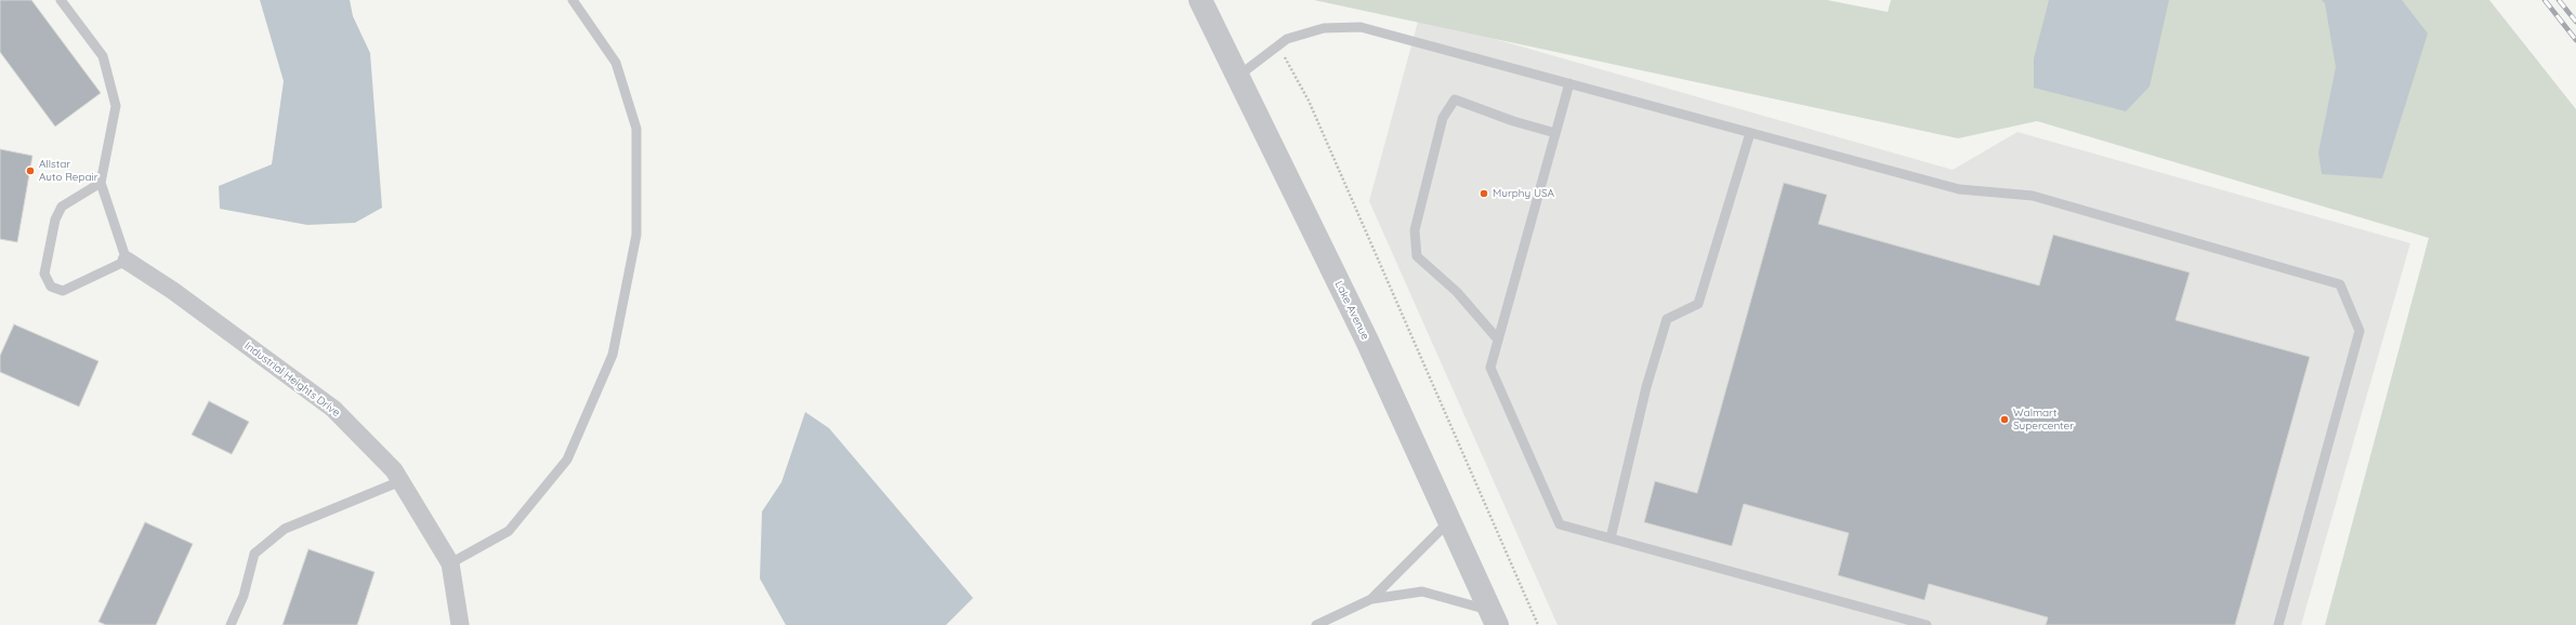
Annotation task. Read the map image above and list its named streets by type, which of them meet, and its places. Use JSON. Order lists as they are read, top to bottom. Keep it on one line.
{"streets":{"street":["Lake Avenue","Industrial Heights Drive"]},"places":["Allstar Auto Repair","Murphy USA","Walmart Supercenter"]}
